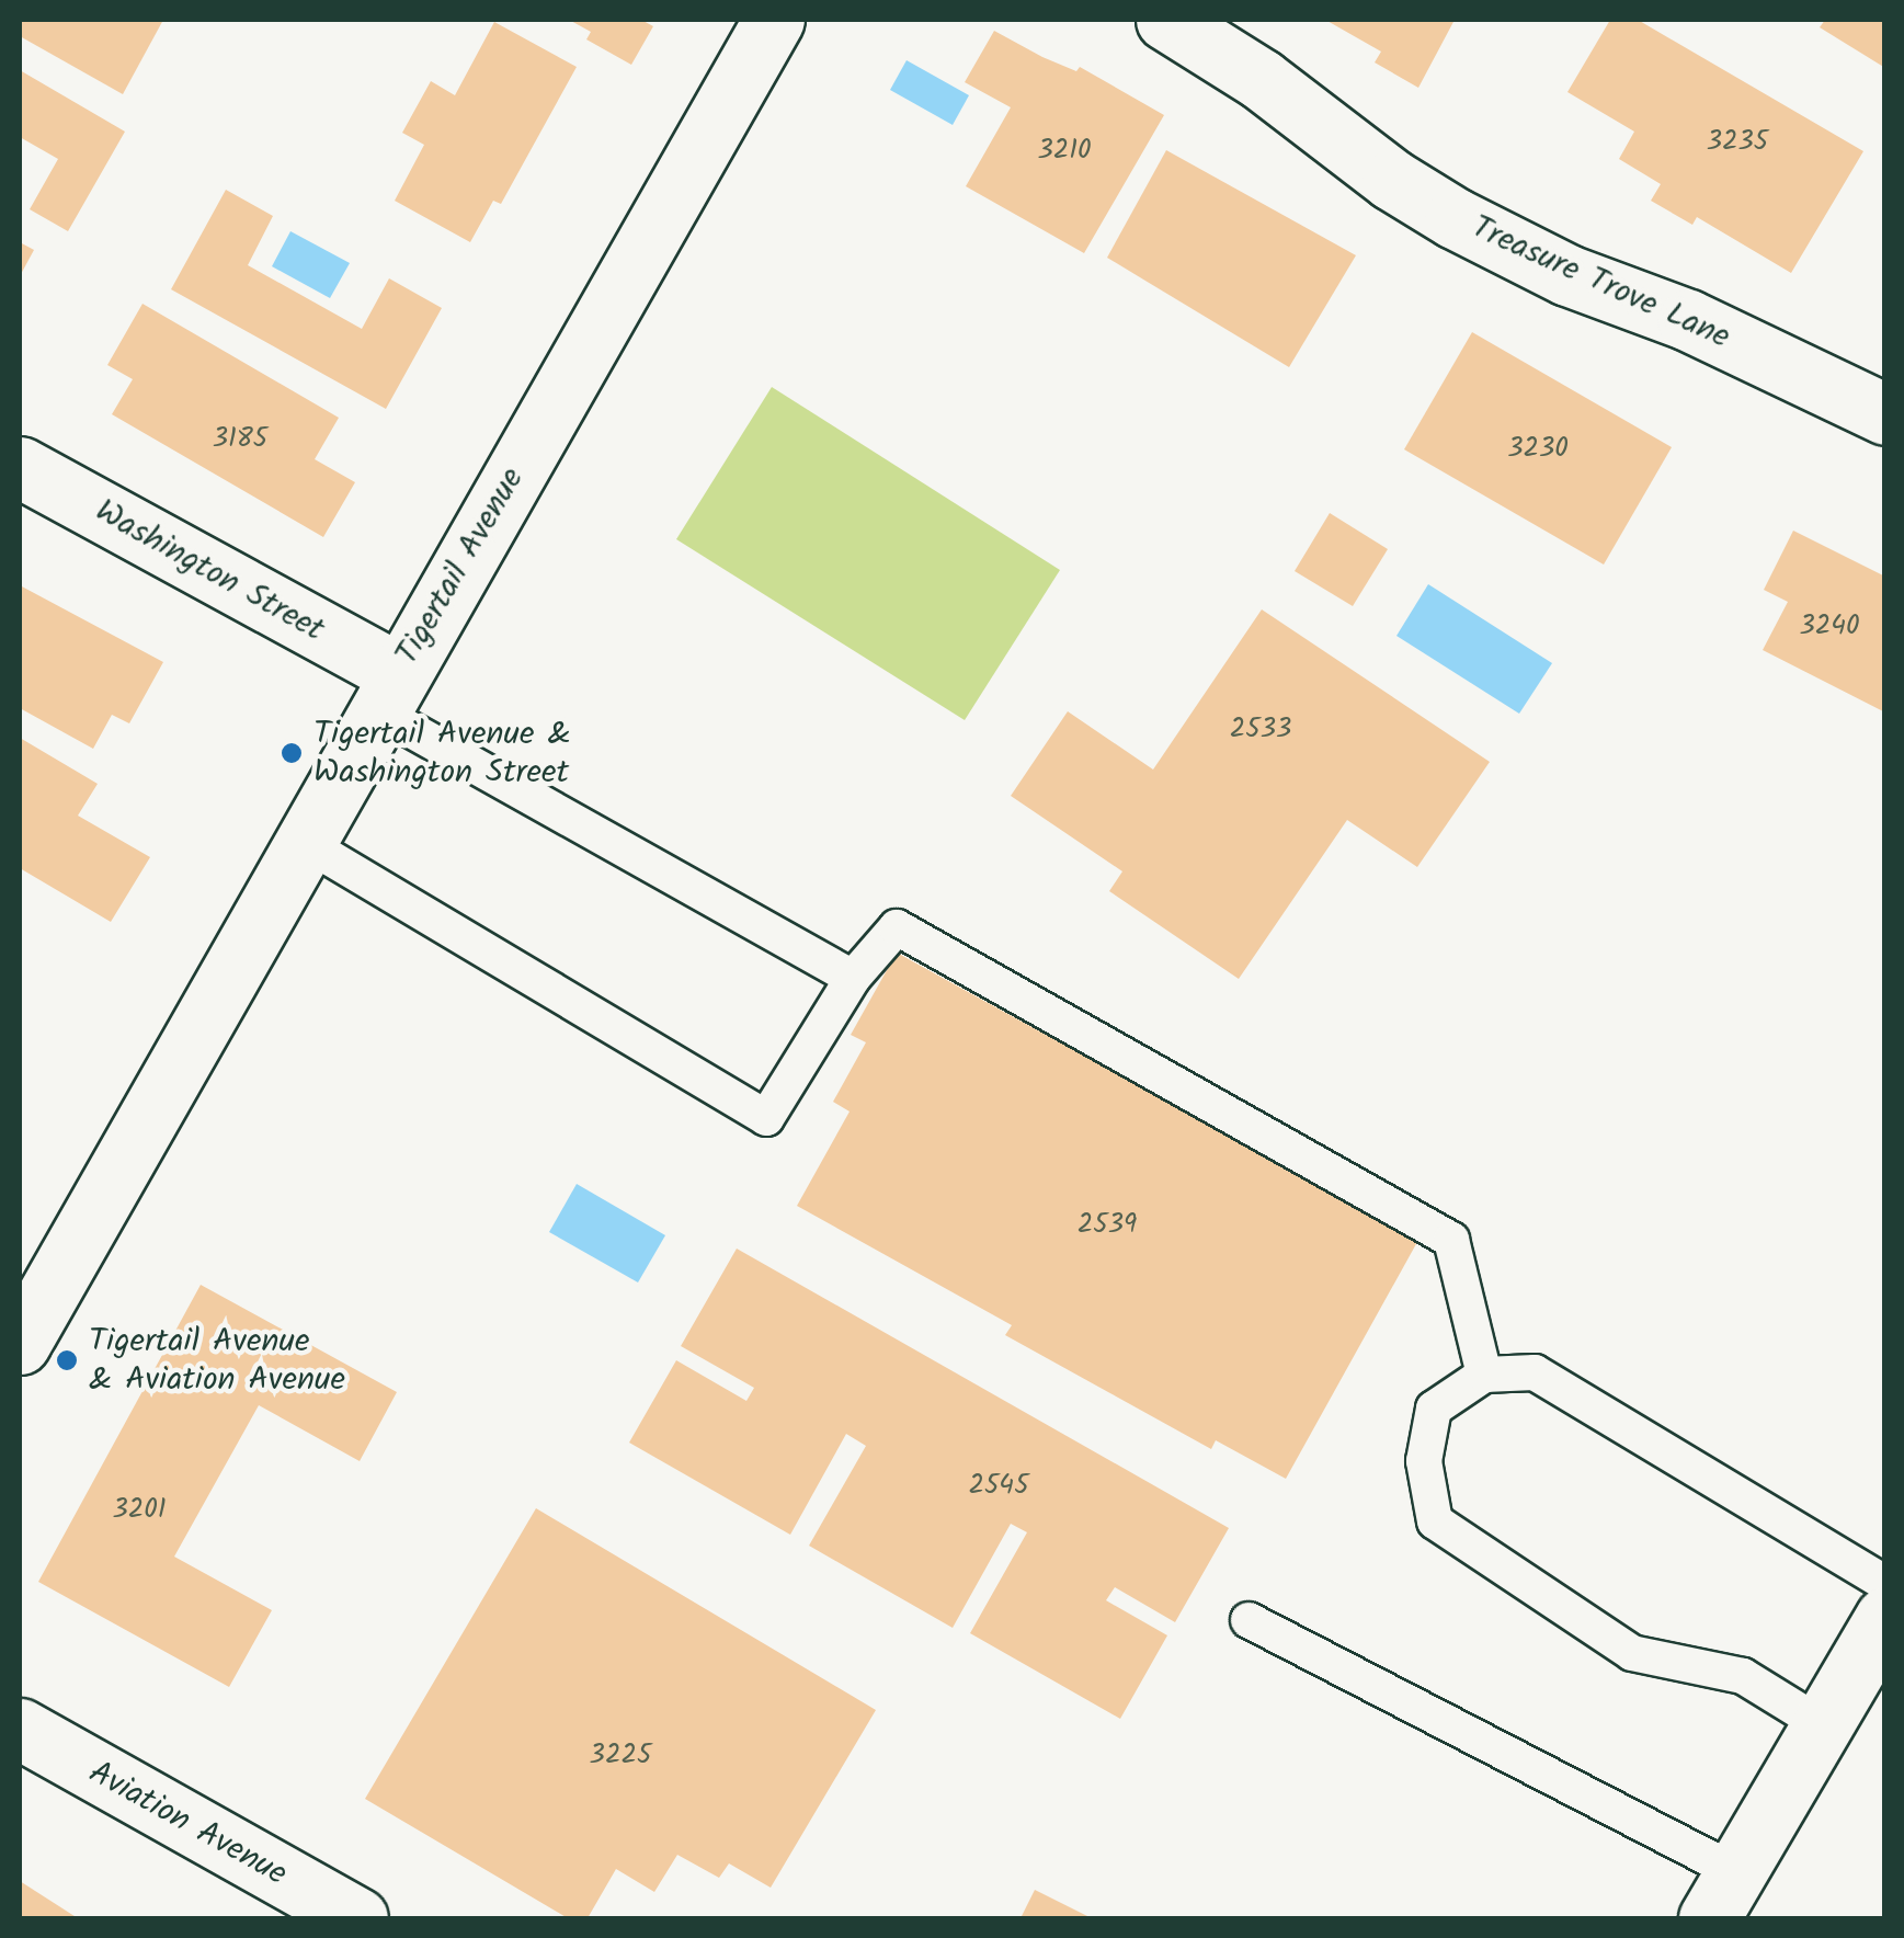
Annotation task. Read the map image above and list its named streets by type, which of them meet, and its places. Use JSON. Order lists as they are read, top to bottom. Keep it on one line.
{"streets":{"street":["Treasure Trove Lane","Tigertail Avenue","Washington Street","Aviation Avenue"]},"crossings":[["Tigertail Avenue","Washington Street"]],"places":["Tigertail Avenue & Washington Street","Tigertail Avenue & Aviation Avenue"],"house_numbers":["3235","3210","3185","3230","3240","2533","2539","2545","3201","3225"]}
